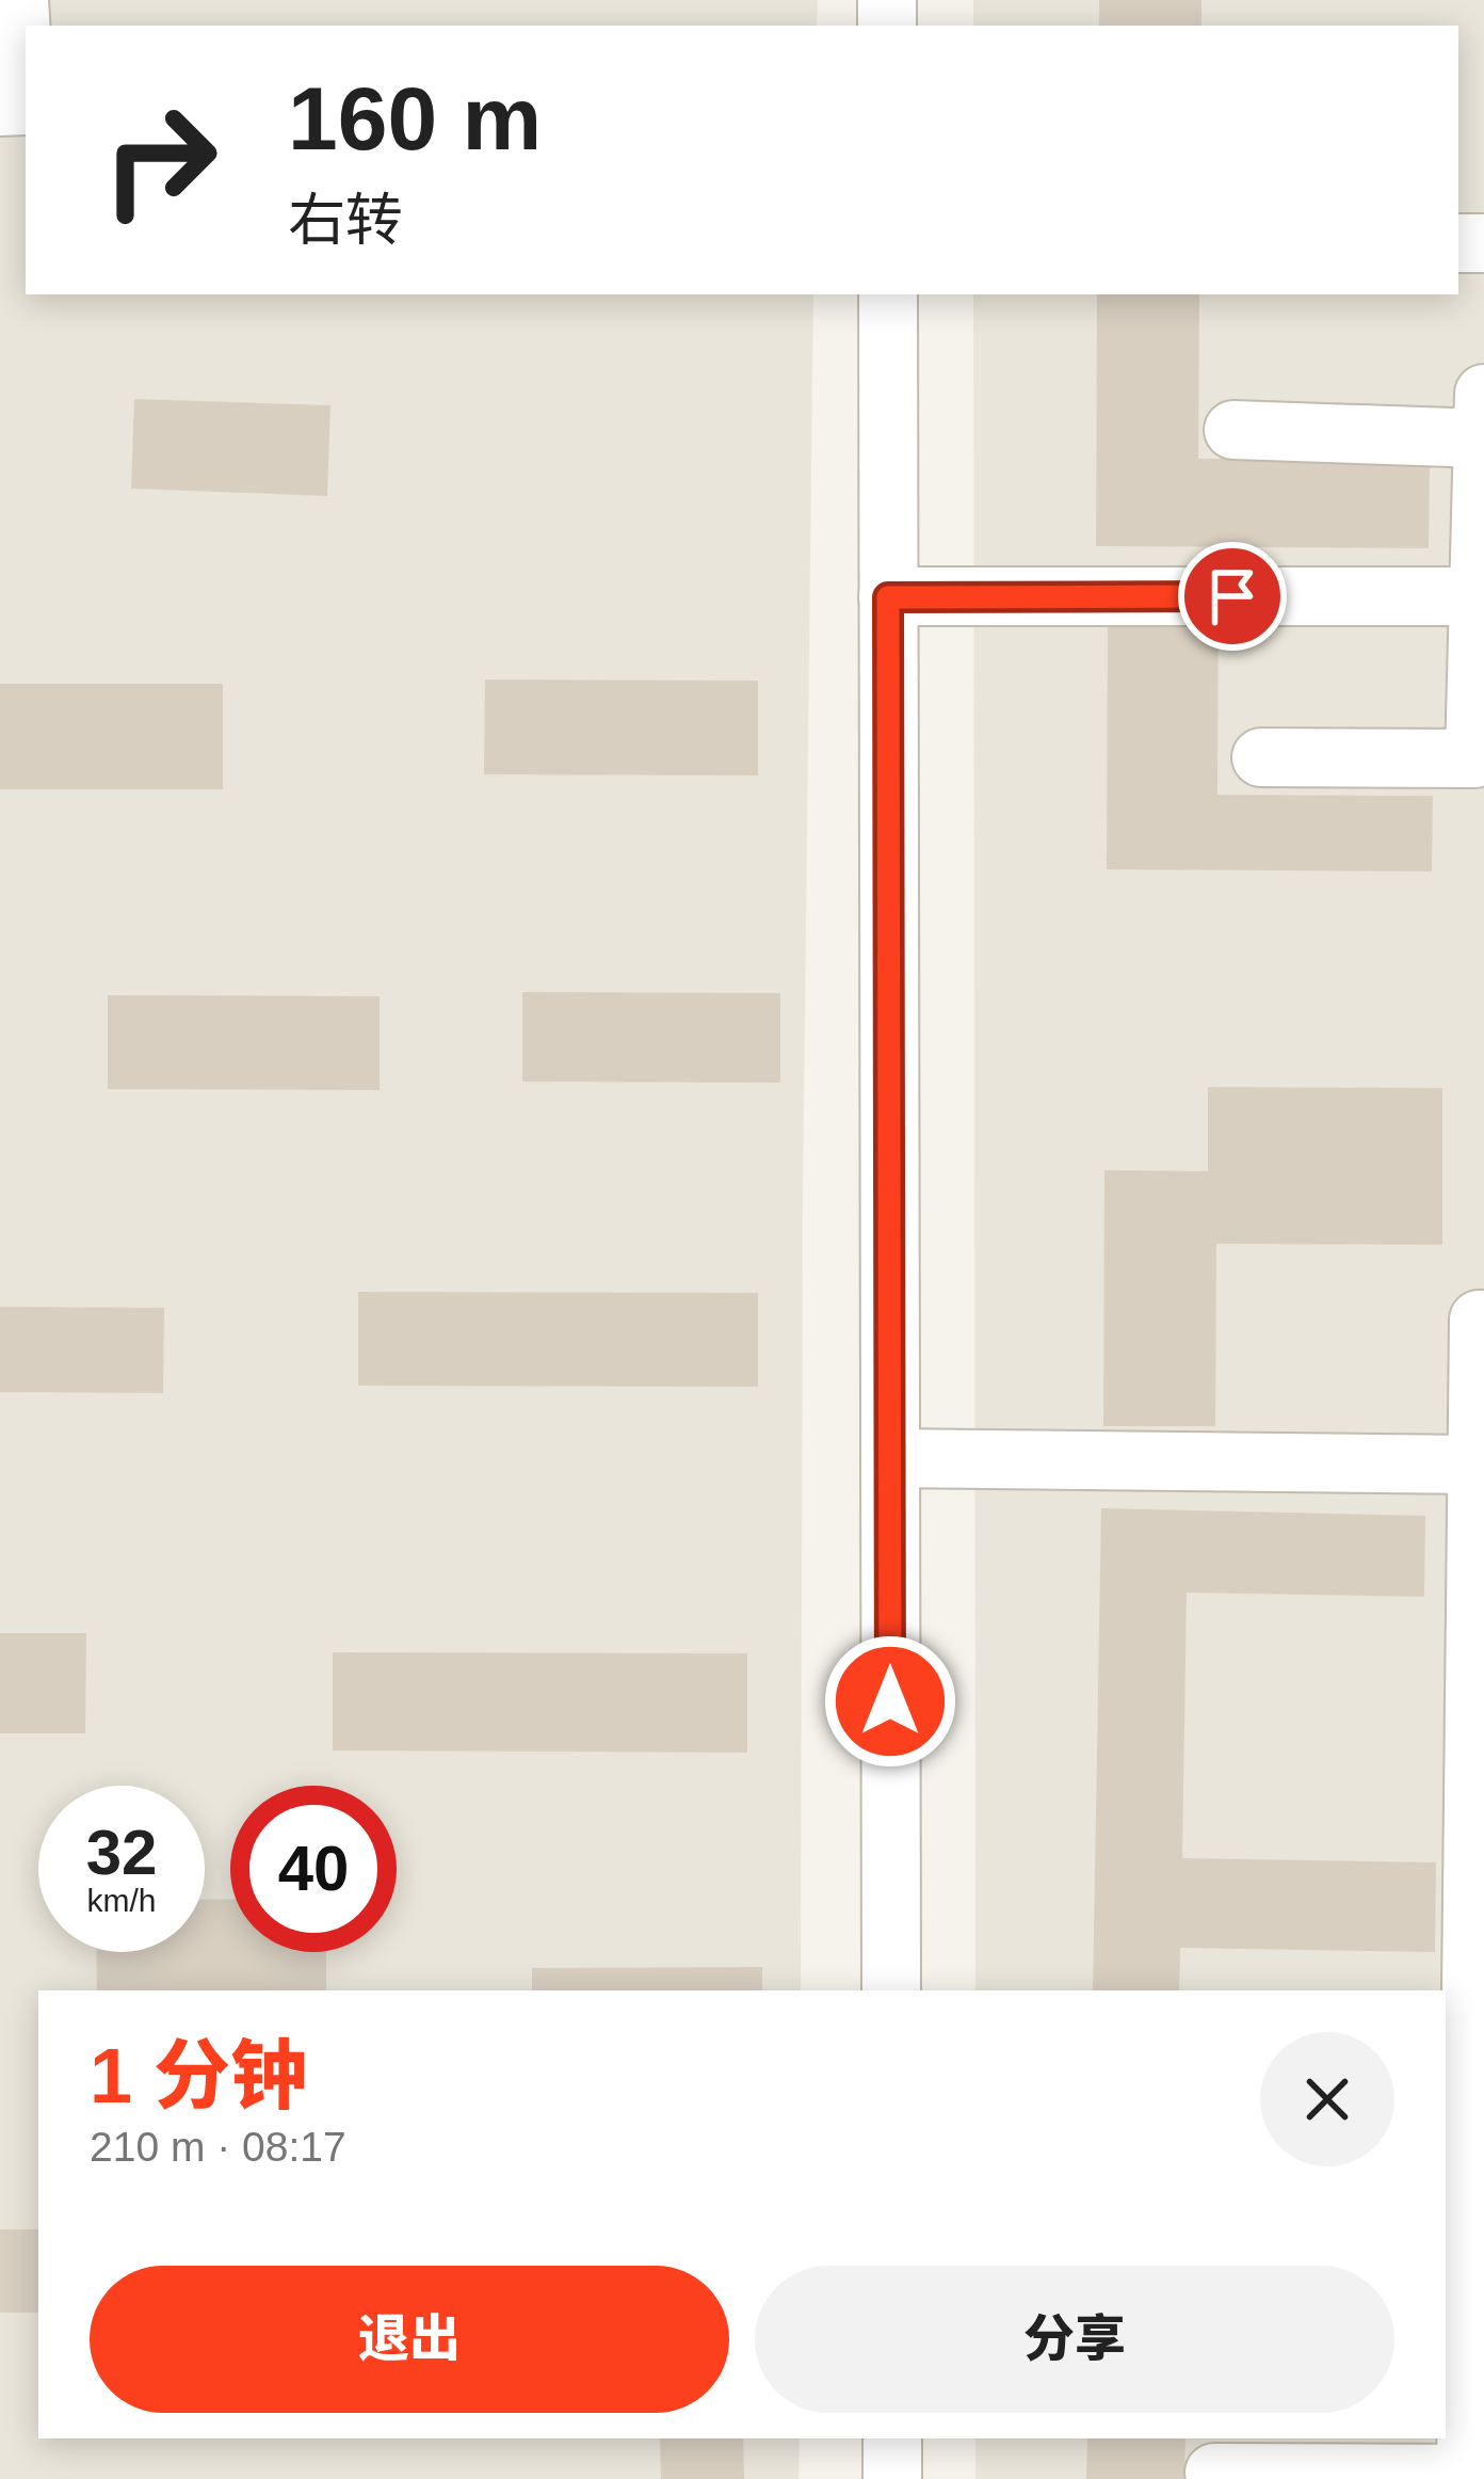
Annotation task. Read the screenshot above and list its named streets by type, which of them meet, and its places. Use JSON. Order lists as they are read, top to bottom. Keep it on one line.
{"page":{"turn":["160 m","右转"],"speed":"32 km/h","limit":"40","heading":["1 分钟","210 m · 08:17"],"buttons":["退出","分享"]}}
